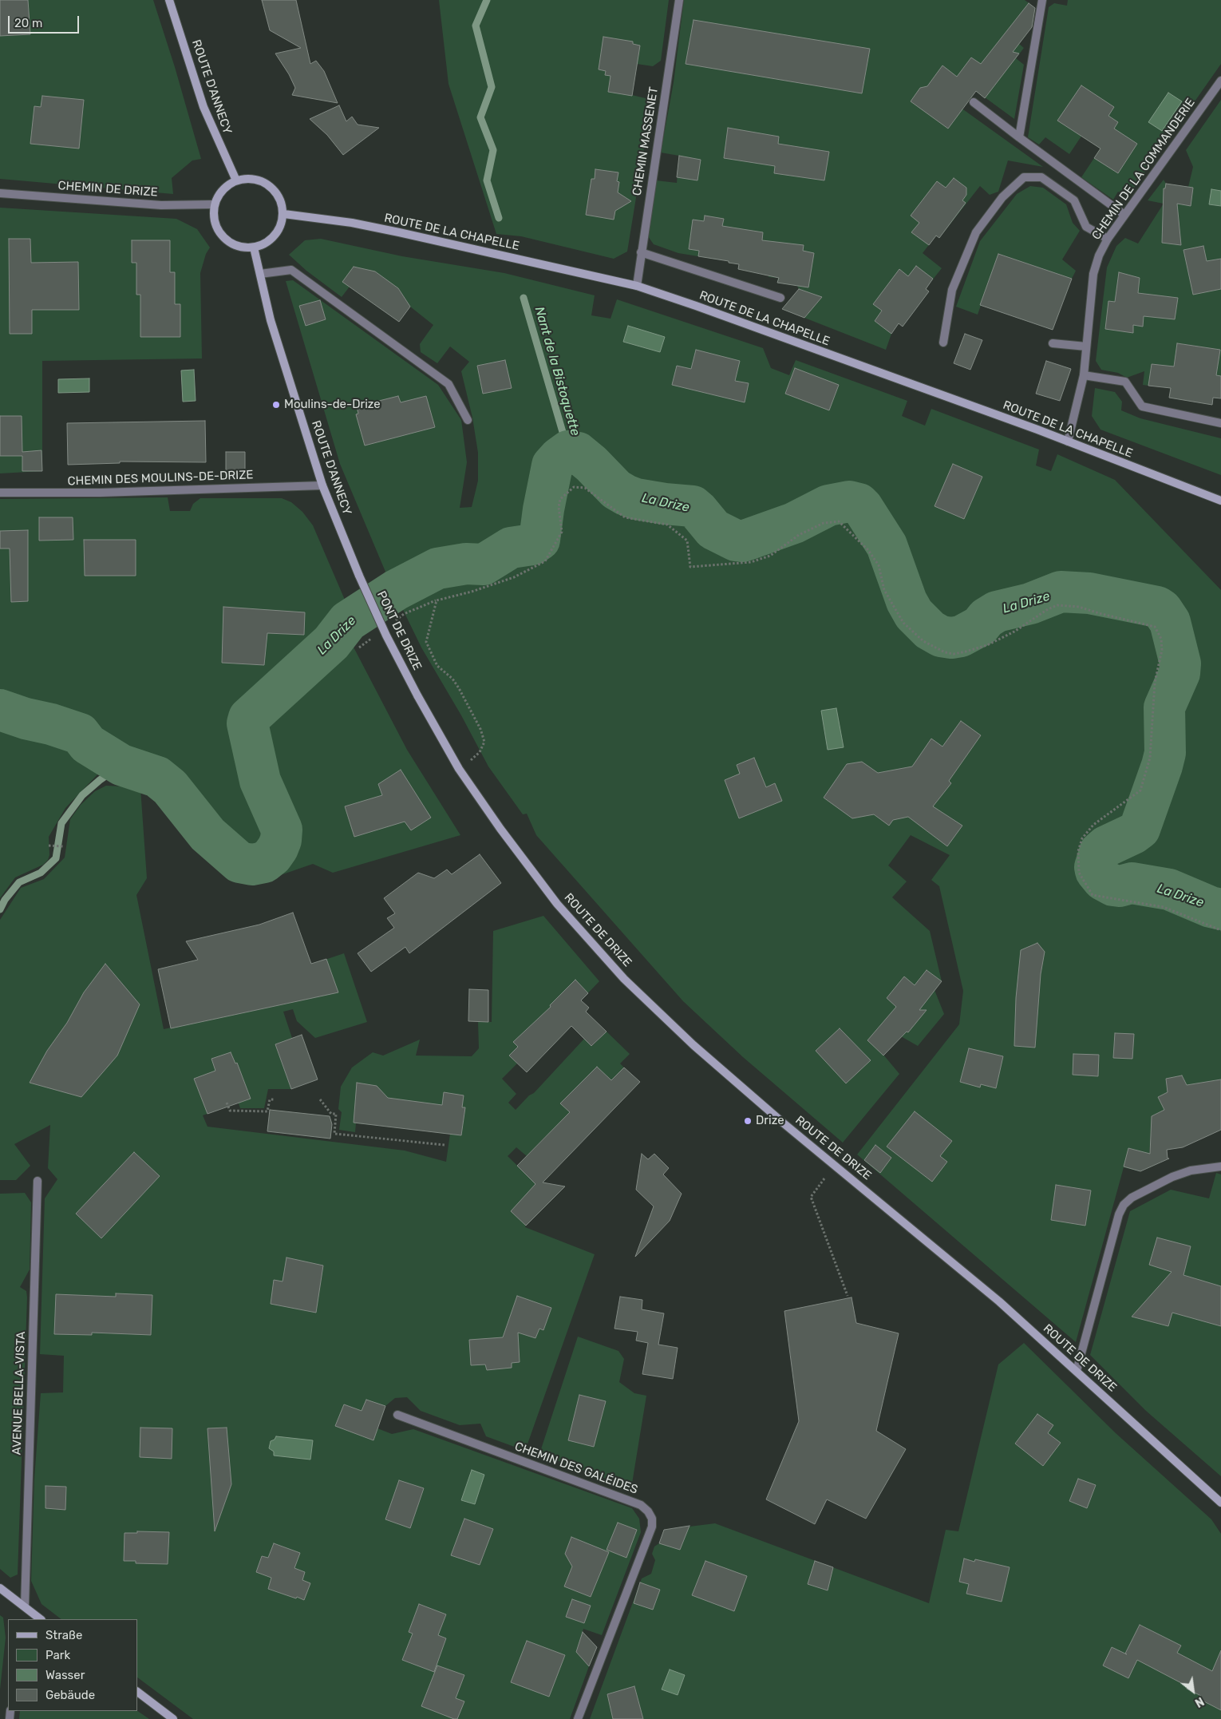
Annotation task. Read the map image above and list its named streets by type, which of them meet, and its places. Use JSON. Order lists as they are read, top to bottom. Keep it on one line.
{"streets":{"main road":["ROUTE D'ANNECY","ROUTE DE LA CHAPELLE","PONT DE DRIZE","ROUTE DE DRIZE"],"street":["CHEMIN MASSENET","CHEMIN DE LA COMMANDERIE","CHEMIN DE DRIZE","CHEMIN DES MOULINS-DE-DRIZE","AVENUE BELLA-VISTA","CHEMIN DES GALÉIDES"]},"crossings":[["ROUTE D'ANNECY","CHEMIN DE DRIZE"],["ROUTE D'ANNECY","ROUTE DE LA CHAPELLE"],["ROUTE D'ANNECY","CHEMIN DES MOULINS-DE-DRIZE"],["ROUTE D'ANNECY","PONT DE DRIZE"],["CHEMIN MASSENET","ROUTE DE LA CHAPELLE"],["CHEMIN DE LA COMMANDERIE","ROUTE DE LA CHAPELLE"],["CHEMIN DE DRIZE","ROUTE DE LA CHAPELLE"],["PONT DE DRIZE","ROUTE DE DRIZE"]],"water":["Nant de la Bistoquette","La Drize"],"places":["Moulins-de-Drize","Drize"],"legend":["Straße","Park","Wasser","Gebäude"],"scale_bar":"20 m","north":"bottom right"}
